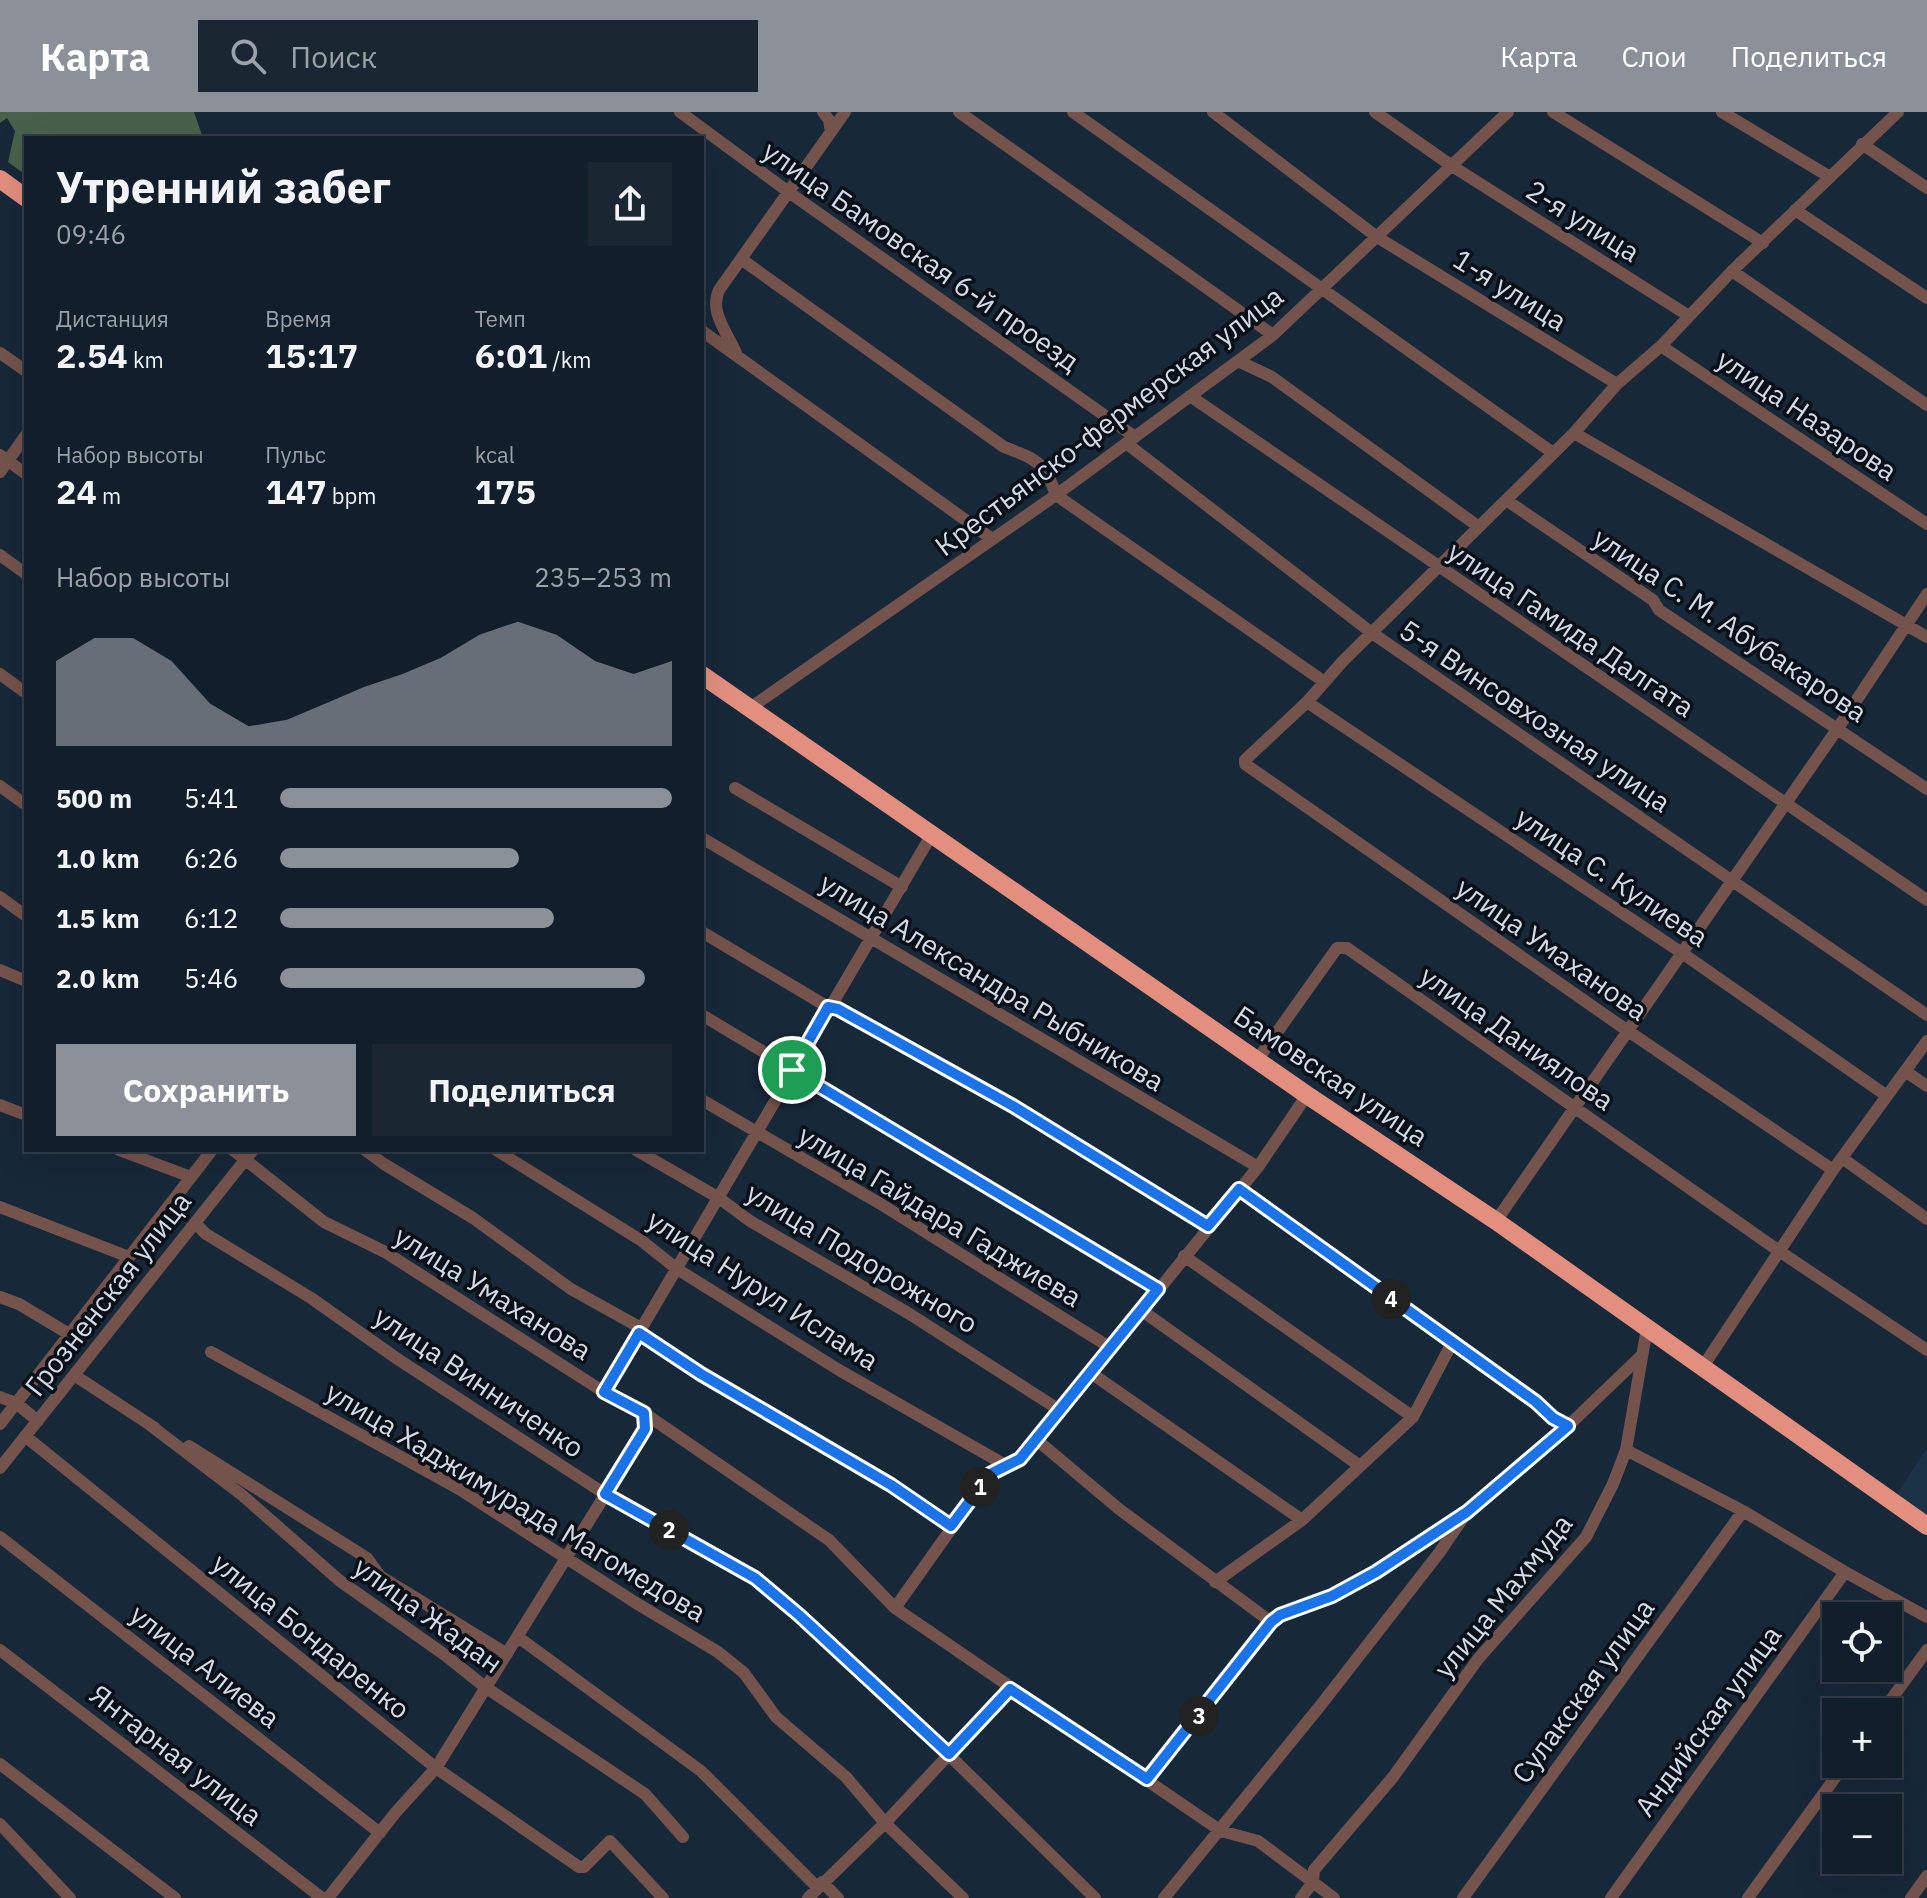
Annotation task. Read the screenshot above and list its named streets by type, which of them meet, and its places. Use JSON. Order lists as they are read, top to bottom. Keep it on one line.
{"streets":{"highway":["Бамовская улица"],"street":["2-я улица","улица Бамовская 6-й проезд","1-я улица","улица Назарова","Крестьянско-фермерская улица","улица С. М. Абубакарова","улица Гамида Далгата","5-я Винсовхозная улица","улица С. Кулиева","улица Умаханова","улица Александра Рыбникова","улица Даниялова","улица Гайдара Гаджиева","улица Подорожного","улица Нурул Ислама","Грозненская улица","улица Винниченко","улица Хаджимурада Магомедова","улица Махмуда","улица Жадан","улица Бондаренко","улица Алиева","Сулакская улица","Андийская улица","Янтарная улица"]},"crossings":[["2-я улица","Крестьянско-фермерская улица"],["улица Бамовская 6-й проезд","Крестьянско-фермерская улица"],["улица Бамовская 6-й проезд","5-я Винсовхозная улица"],["1-я улица","Крестьянско-фермерская улица"],["Крестьянско-фермерская улица","улица Гамида Далгата"],["Крестьянско-фермерская улица","5-я Винсовхозная улица"],["Крестьянско-фермерская улица","Бамовская улица"],["улица С. Кулиева","улица Умаханова"],["улица Умаханова","Грозненская улица"],["улица Умаханова","улица Махмуда"],["улица Даниялова","Бамовская улица"],["Бамовская улица","улица Махмуда"],["Грозненская улица","улица Винниченко"],["Грозненская улица","улица Бондаренко"]],"page":{"header":"Карта","search":"Поиск","nav":["Карта","Слои","Поделиться"],"heading":["Утренний забег","09:46"],"stats":[["Дистанция","2.54 km"],["Время","15:17"],["Темп","6:01 /km"],["Набор высоты","24 m"],["Пульс","147 bpm"],["kcal","175"]],"chart":["Набор высоты","235–253 m"],"list":[{"name":"500 m","note":"5:41"},{"name":"1.0 km","note":"6:26"},{"name":"1.5 km","note":"6:12"},{"name":"2.0 km","note":"5:46"}],"buttons":["Сохранить","Поделиться"],"pins":["4","1","2","3"],"map_buttons":["+","−"]}}
